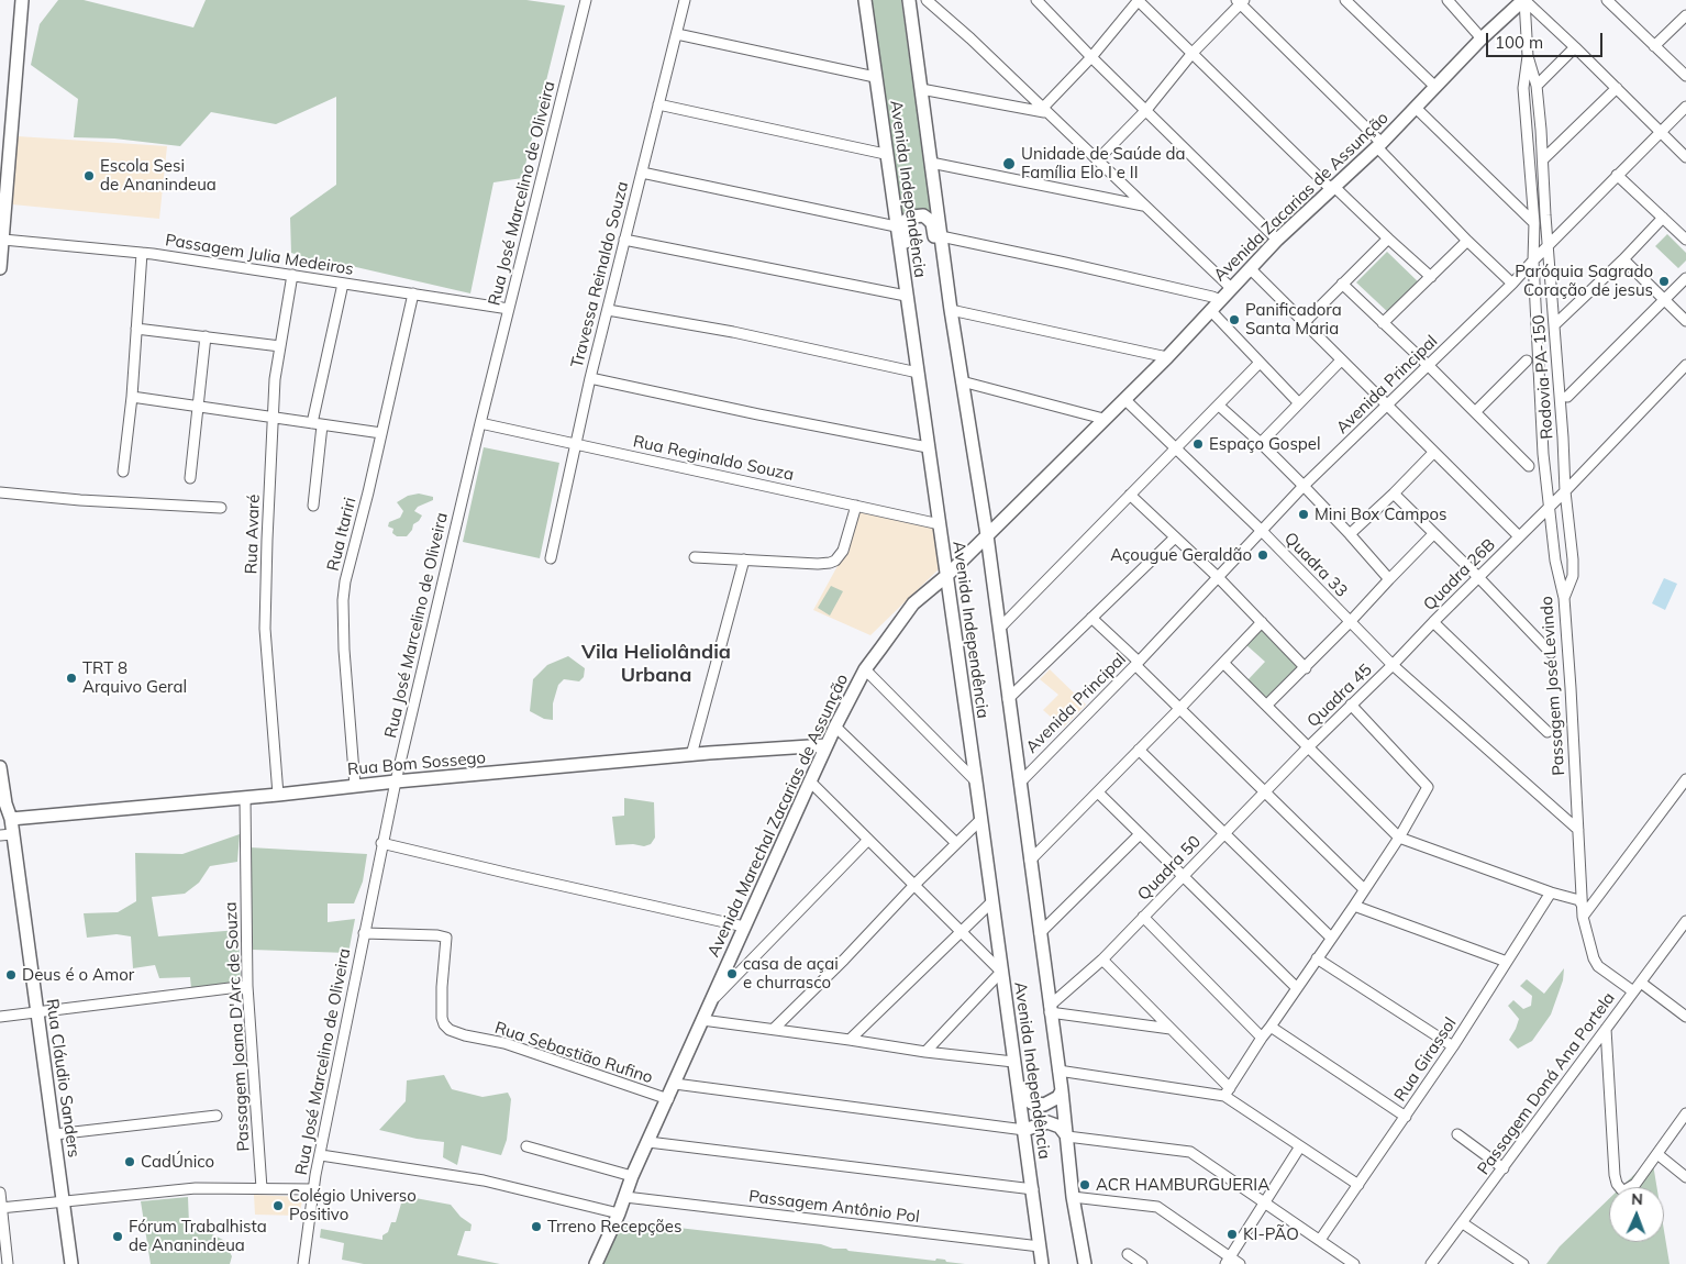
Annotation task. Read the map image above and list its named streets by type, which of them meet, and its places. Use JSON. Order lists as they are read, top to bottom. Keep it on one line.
{"streets":{"main road":["Avenida Independência","Avenida Zacarias de Assunção","Rua Bom Sossego","Avenida Marechal Zacarias de Assunção","Rua Cláudio Sanders"],"street":["Rua José Marcelino de Oliveira","Passagem Julia Medeiros","Travessa Reinaldo Souza","Rodovia PA-150","Avenida Principal","Rua Reginaldo Souza","Rua Avaré","Rua Itariri","Quadra 33","Quadra 26B","Passagem José Levindo","Quadra 45","Quadra 50","Passagem Joana D'Arc de Souza","Rua Sebastião Rufino","Rua Girassol","Passagem Doná Ana Portela","Passagem Antônio Pol"]},"crossings":[["Avenida Independência","Avenida Principal"],["Avenida Independência","Rua Reginaldo Souza"],["Avenida Independência","Avenida Marechal Zacarias de Assunção"],["Avenida Independência","Quadra 50"],["Avenida Independência","Passagem Antônio Pol"],["Rua José Marcelino de Oliveira","Passagem Julia Medeiros"],["Rua José Marcelino de Oliveira","Rua Reginaldo Souza"],["Rua José Marcelino de Oliveira","Rua Bom Sossego"],["Rua José Marcelino de Oliveira","Rua Sebastião Rufino"],["Avenida Zacarias de Assunção","Rodovia PA-150"],["Avenida Zacarias de Assunção","Quadra 33"],["Avenida Zacarias de Assunção","Avenida Marechal Zacarias de Assunção"],["Passagem Julia Medeiros","Rua Avaré"],["Passagem Julia Medeiros","Rua Itariri"],["Travessa Reinaldo Souza","Rua Reginaldo Souza"],["Rodovia PA-150","Avenida Principal"],["Rodovia PA-150","Quadra 26B"],["Rodovia PA-150","Passagem José Levindo"],["Avenida Principal","Quadra 33"],["Avenida Principal","Passagem José Levindo"],["Rua Avaré","Rua Bom Sossego"],["Rua Itariri","Rua Bom Sossego"],["Quadra 26B","Passagem José Levindo"],["Quadra 26B","Quadra 45"],["Passagem José Levindo","Passagem Doná Ana Portela"],["Quadra 45","Quadra 50"],["Rua Bom Sossego","Avenida Marechal Zacarias de Assunção"],["Rua Bom Sossego","Passagem Joana D'Arc de Souza"],["Rua Bom Sossego","Rua Cláudio Sanders"],["Avenida Marechal Zacarias de Assunção","Rua Sebastião Rufino"],["Avenida Marechal Zacarias de Assunção","Passagem Antônio Pol"]],"districts":["Vila Heliolândia Urbana"],"places":["Unidade de Saúde da Família Elo I e II","Escola Sesi de Ananindeua","Paróquia Sagrado Coração de jesus","Panificadora Santa Maria","Espaço Gospel","Mini Box Campos","Açougue Geraldão","TRT 8 Arquivo Geral","casa de açai e churrasco","Deus é o Amor","CadÚnico","ACR HAMBURGUERIA","Colégio Universo Positivo","Trreno Recepções","KI-PÃO","Fórum Trabalhista de Ananindeua"],"scale_bar":"100 m","north":"top"}
